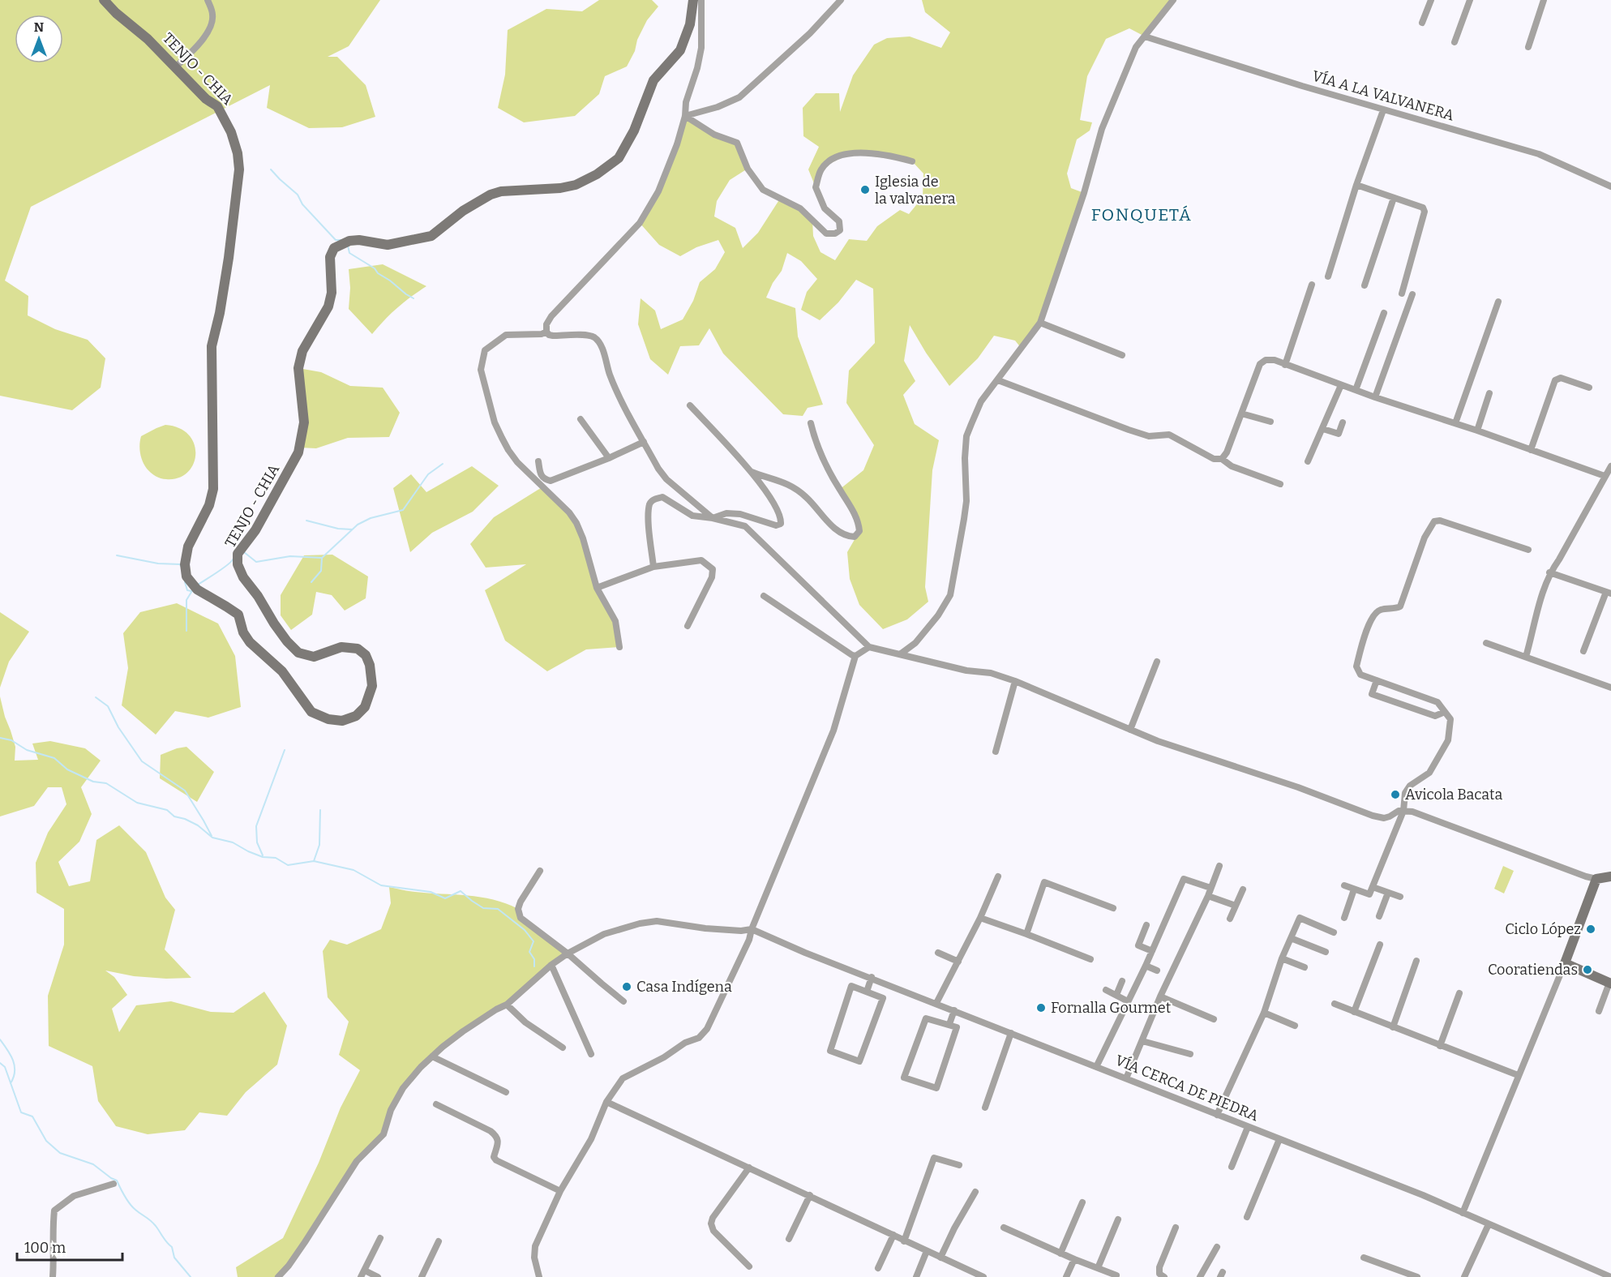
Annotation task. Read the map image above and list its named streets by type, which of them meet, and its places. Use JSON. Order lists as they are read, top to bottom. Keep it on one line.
{"streets":{"street":["TENJO - CHIA","VÍA A LA VALVANERA","VÍA CERCA DE PIEDRA"]},"districts":["FONQUETÁ"],"places":["Iglesia de la valvanera","Avicola Bacata","Ciclo López","Cooratiendas","Casa Indígena","Fornalla Gourmet"],"scale_bar":"100 m","north":"top"}
